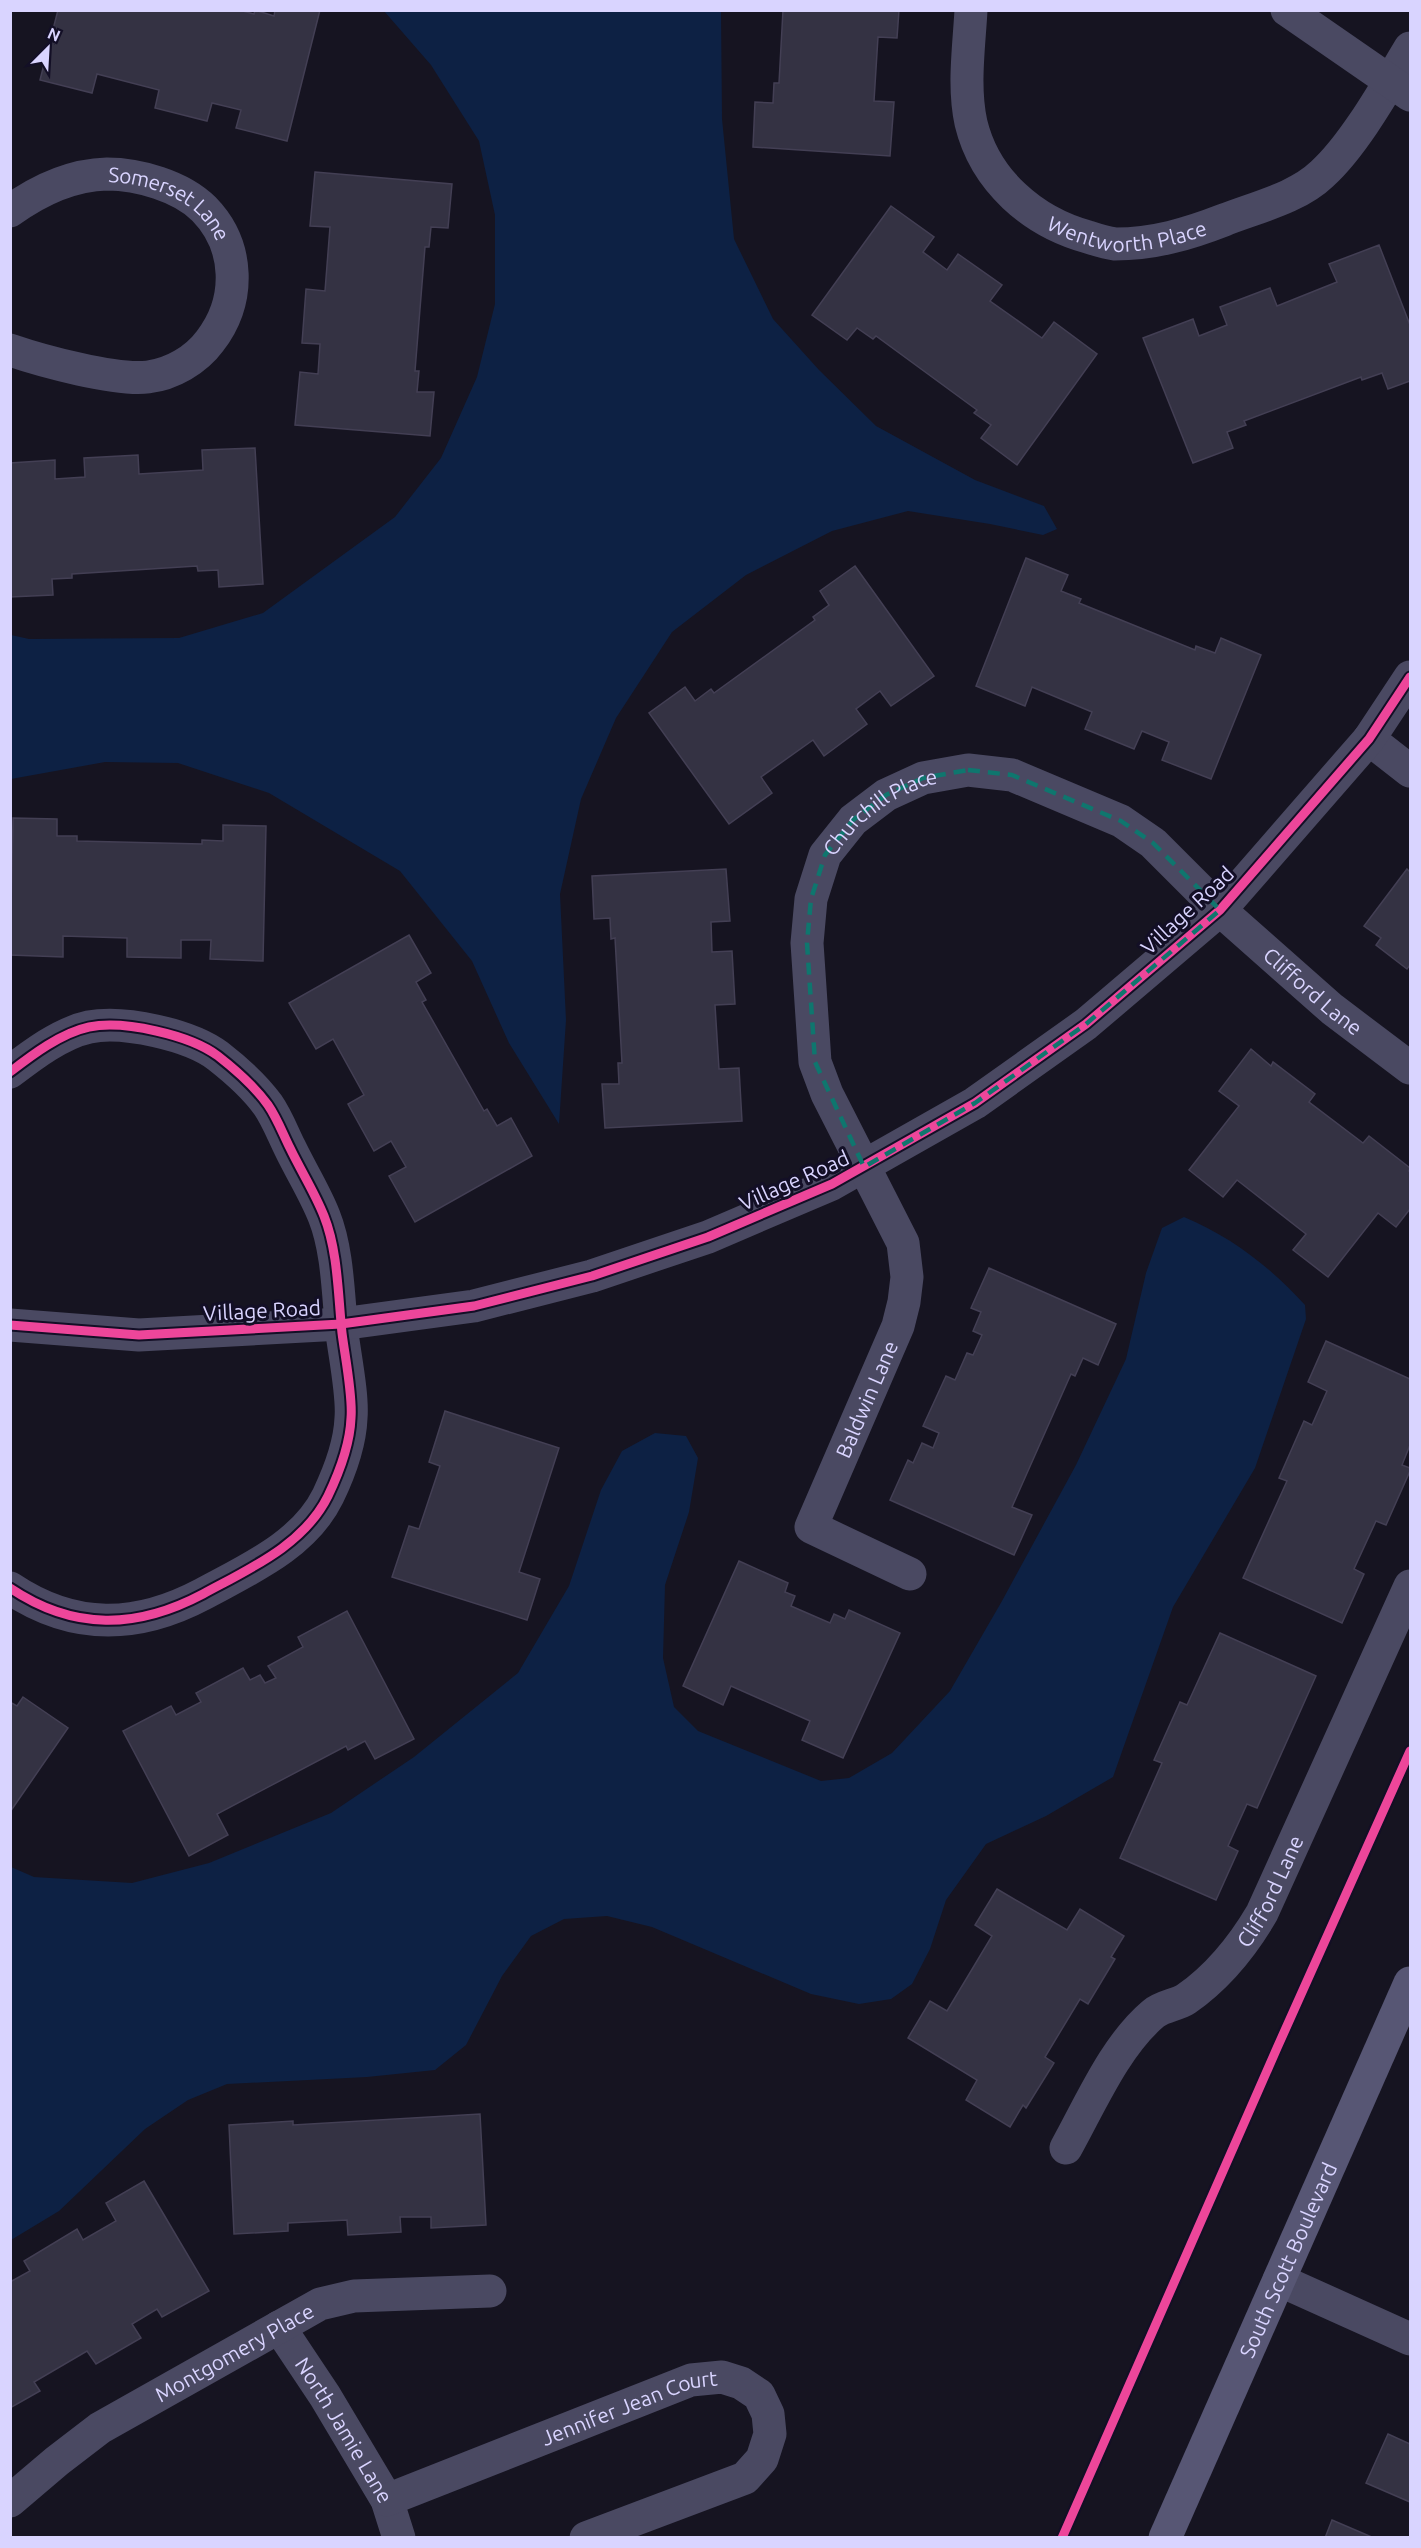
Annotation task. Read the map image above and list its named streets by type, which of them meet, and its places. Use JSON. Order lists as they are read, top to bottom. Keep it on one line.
{"streets":{"main road":["South Scott Boulevard"],"street":["Somerset Lane","Wentworth Place","Churchill Place","Village Road","Clifford Lane","Baldwin Lane","Montgomery Place","Jennifer Jean Court","North Jamie Lane"]},"crossings":[["Churchill Place","Village Road"],["Churchill Place","Clifford Lane"],["Churchill Place","Baldwin Lane"],["Village Road","Clifford Lane"],["Village Road","Baldwin Lane"],["Montgomery Place","North Jamie Lane"],["Jennifer Jean Court","North Jamie Lane"]],"north":"top right"}
